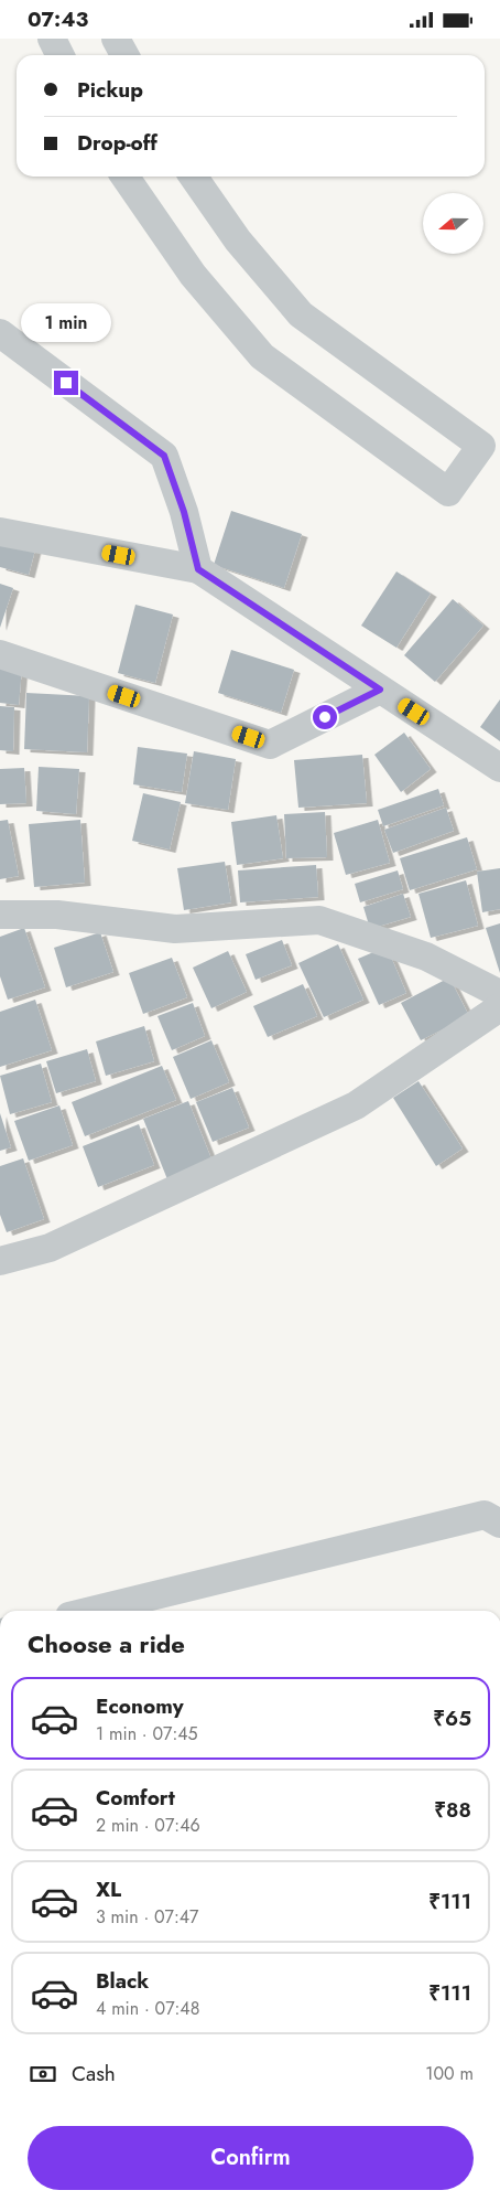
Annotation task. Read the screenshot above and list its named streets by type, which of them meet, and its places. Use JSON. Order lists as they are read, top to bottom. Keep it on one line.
{"north":"left","page":{"status":"07:43","banner":["Pickup","Drop-off"],"bubble":"1 min","heading":"Choose a ride","list":[{"name":"Economy","note":"1 min · 07:45","value":"₹65"},{"name":"Comfort","note":"2 min · 07:46","value":"₹88"},{"name":"XL","note":"3 min · 07:47","value":"₹111"},{"name":"Black","note":"4 min · 07:48","value":"₹111"}],"pay":["Cash","100 m"],"buttons":"Confirm"}}
